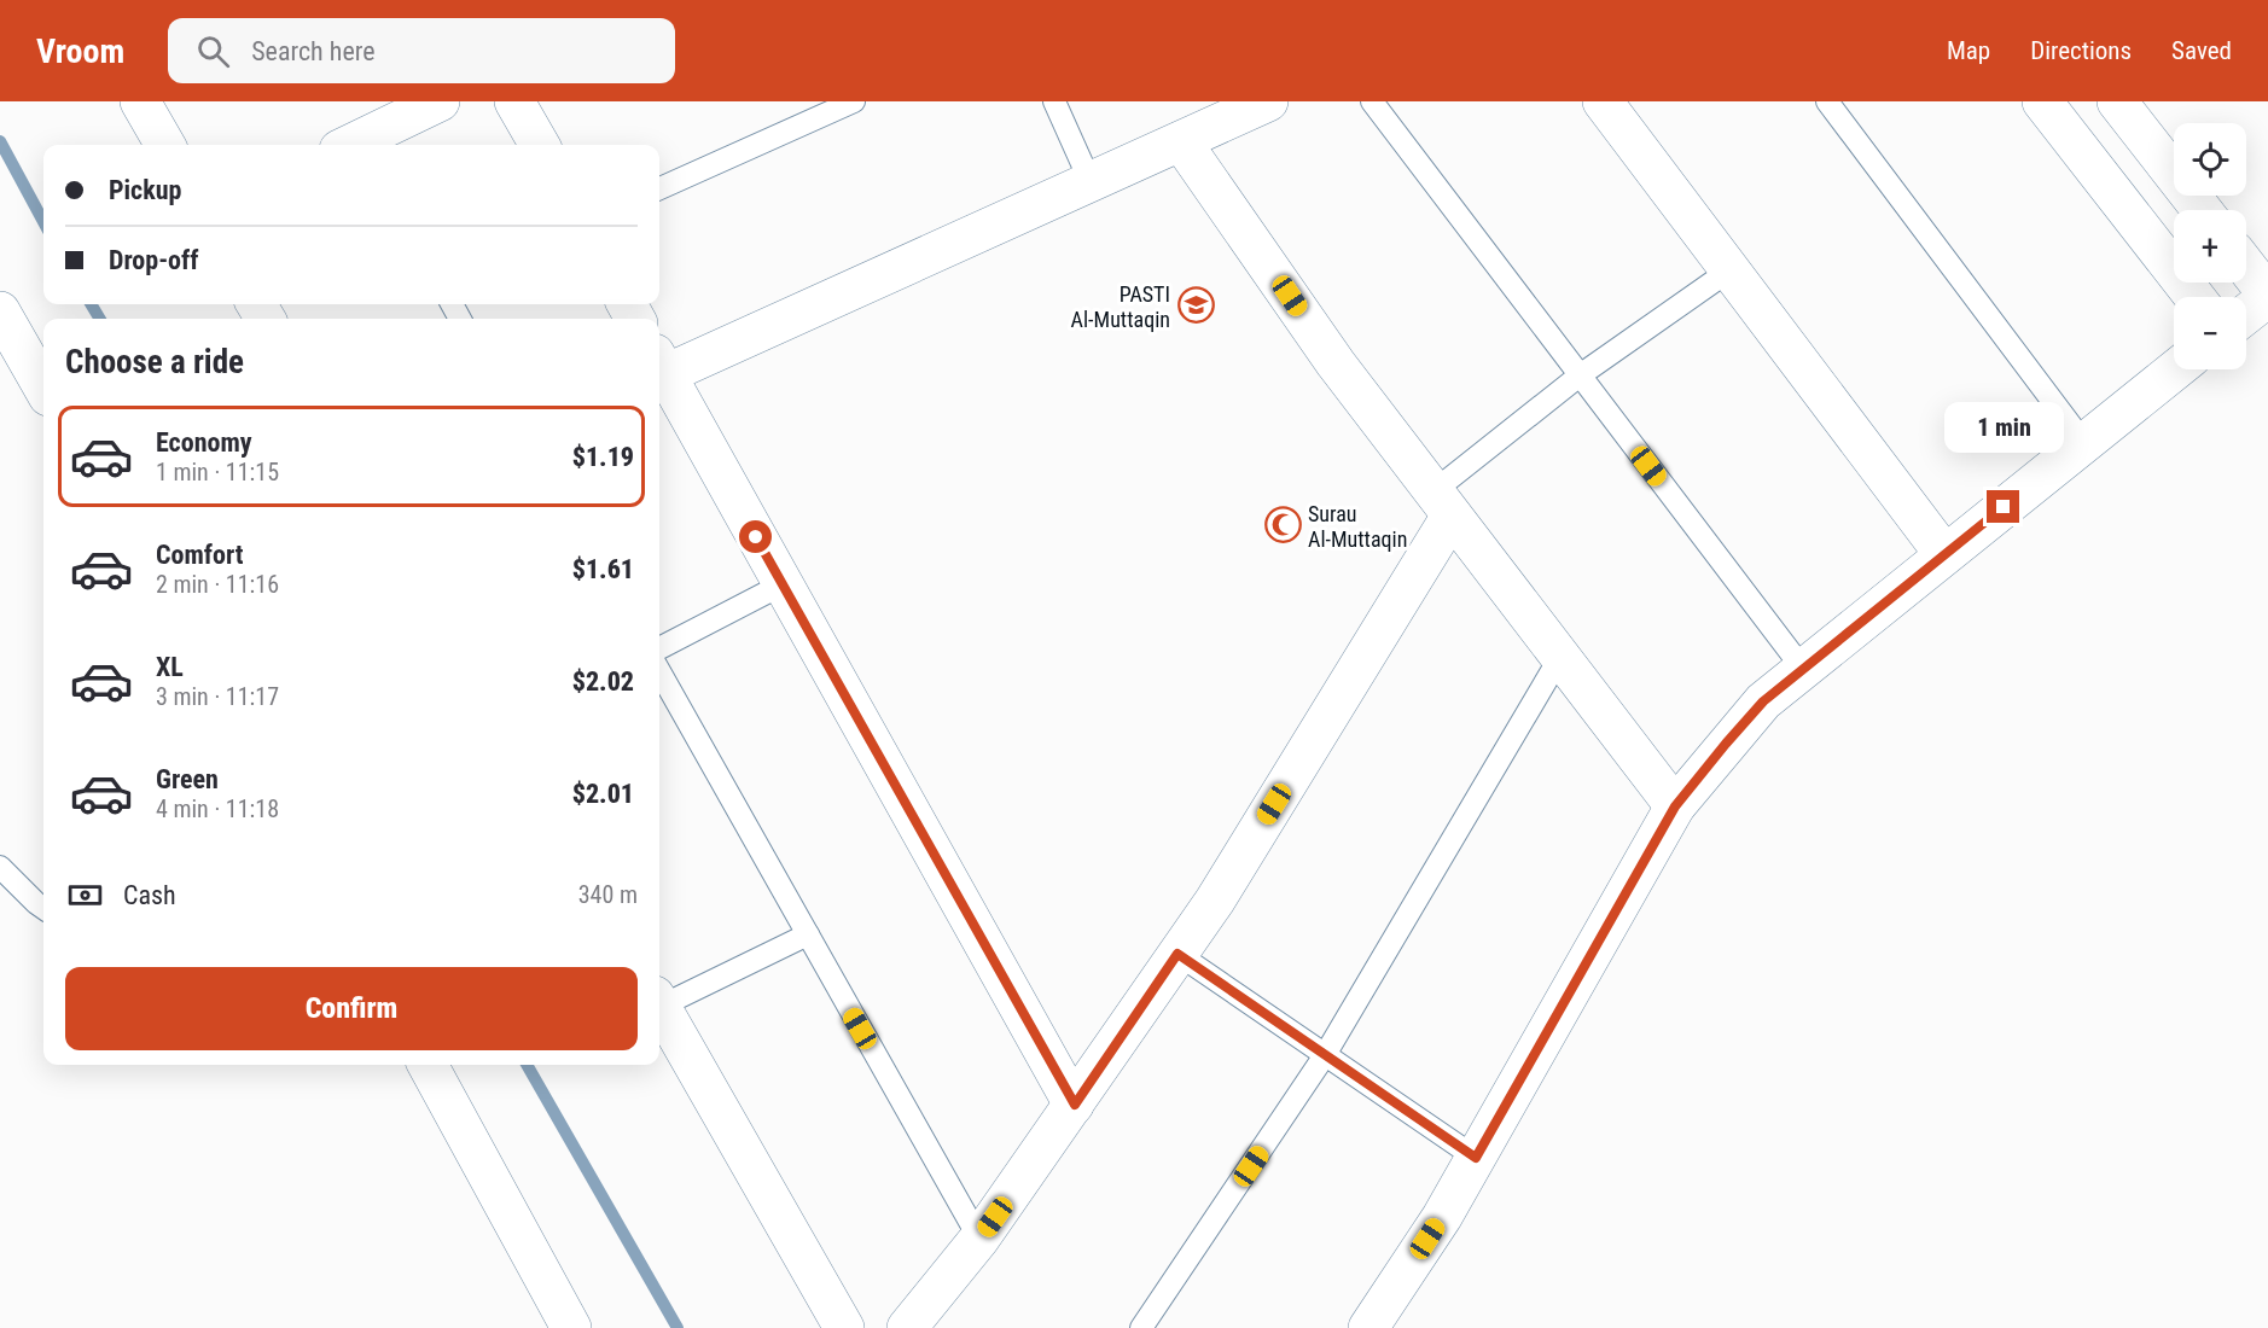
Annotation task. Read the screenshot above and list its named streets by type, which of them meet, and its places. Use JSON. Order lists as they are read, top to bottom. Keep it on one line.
{"places":{"school or university":["PASTI Al-Muttaqin"],"mosque":["Surau Al-Muttaqin"]},"page":{"header":"Vroom","search":"Search here","nav":["Map","Directions","Saved"],"map_buttons":["+","−"],"banner":["Pickup","Drop-off"],"heading":"Choose a ride","bubble":"1 min","list":[{"name":"Economy","note":"1 min · 11:15","value":"$1.19"},{"name":"Comfort","note":"2 min · 11:16","value":"$1.61"},{"name":"XL","note":"3 min · 11:17","value":"$2.02"},{"name":"Green","note":"4 min · 11:18","value":"$2.01"}],"pay":["Cash","340 m"],"buttons":"Confirm"}}
